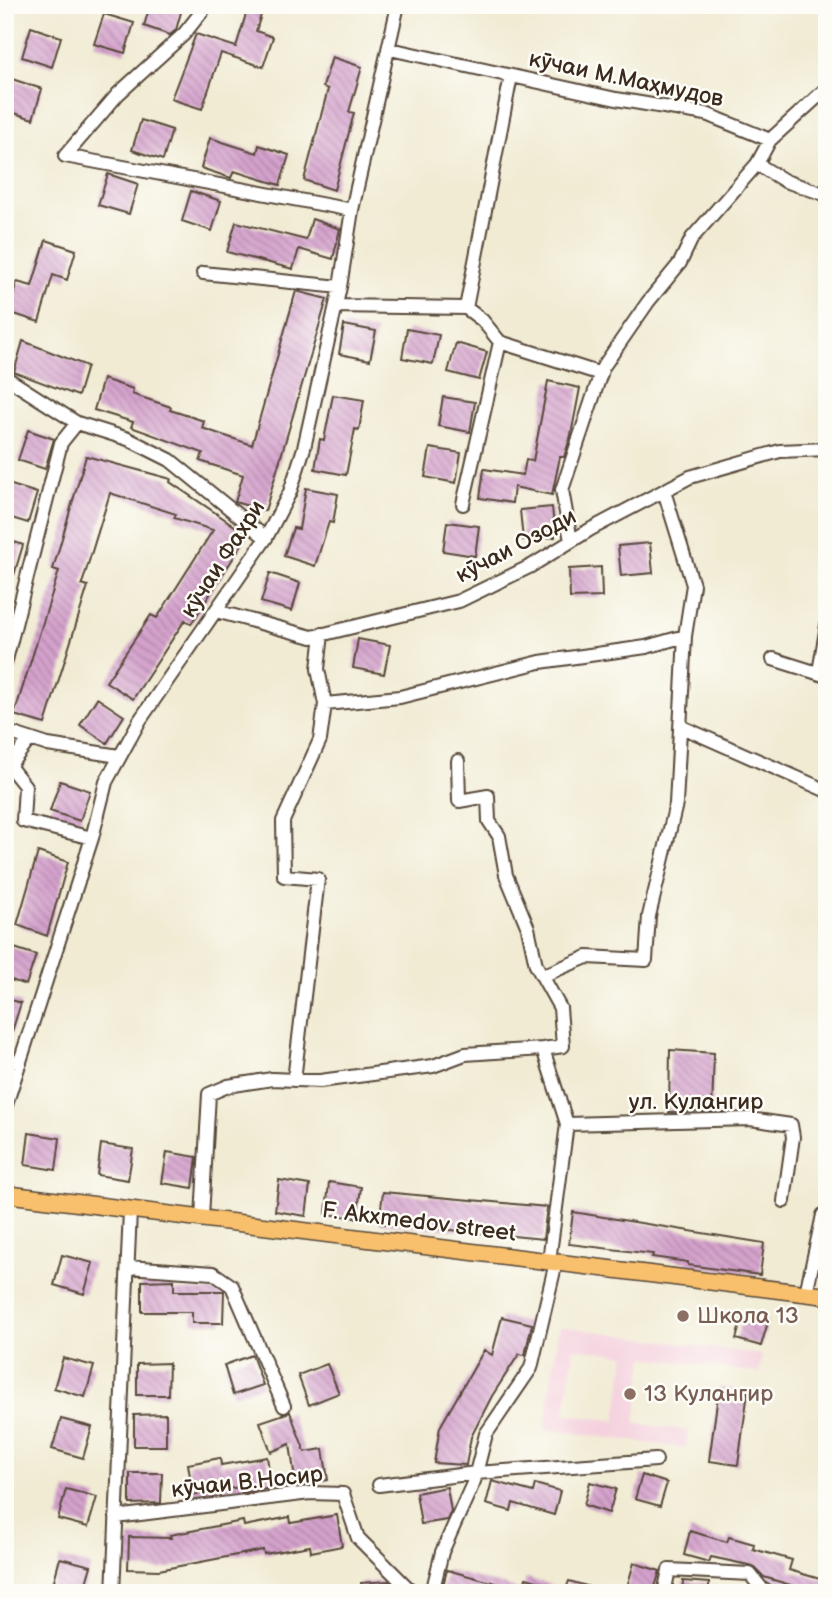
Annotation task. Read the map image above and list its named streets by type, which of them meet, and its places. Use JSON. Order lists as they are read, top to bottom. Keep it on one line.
{"streets":{"main road":["F. Akxmedov street"],"street":["кӯчаи М.Маҳмудов","кӯчаи Озоди","кӯчаи Фахри","ул. Кулангир","кӯчаи В.Носир"]},"crossings":[["кӯчаи М.Маҳмудов","кӯчаи Фахри"],["кӯчаи Озоди","кӯчаи Фахри"]],"places":["Школа 13","13 Кулангир"]}
